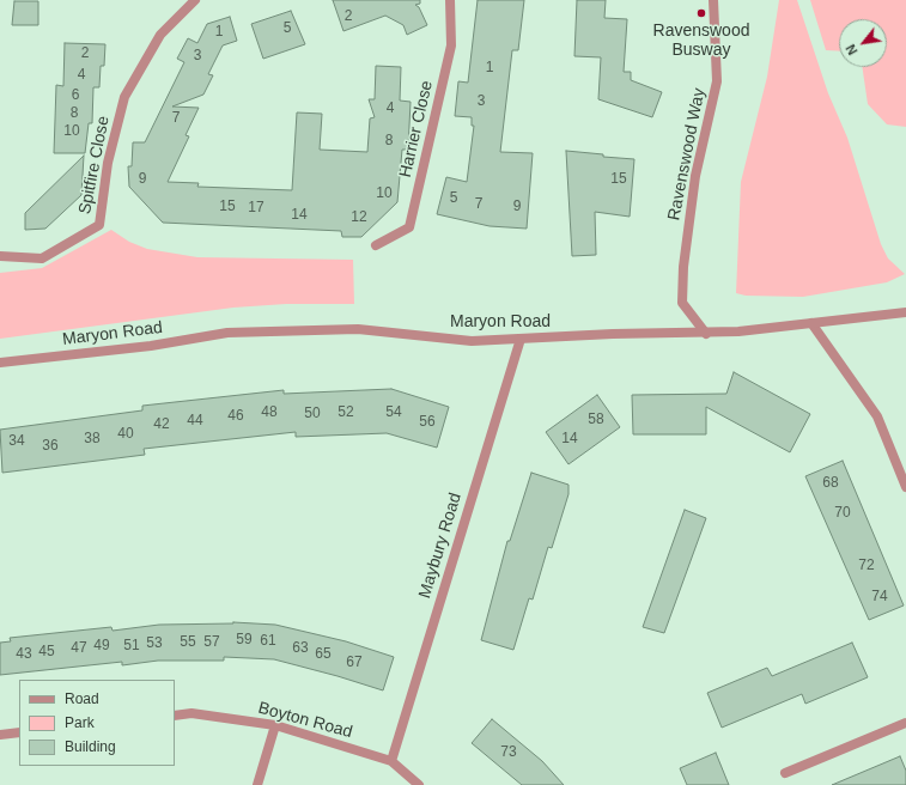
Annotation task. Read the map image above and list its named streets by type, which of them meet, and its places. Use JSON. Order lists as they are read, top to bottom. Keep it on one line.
{"streets":{"street":["Harrier Close","Ravenswood Way","Spitfire Close","Maryon Road","Maybury Road","Boyton Road"]},"crossings":[["Ravenswood Way","Maryon Road"],["Maryon Road","Maybury Road"],["Maybury Road","Boyton Road"]],"places":["Ravenswood Busway"],"house_numbers":["2","5","1","2","3","1","4","6","3","4","8","7","10","8","9","15","10","5","7","15","9","17","14","12","48","52","54","50","46","58","44","56","42","40","38","14","34","36","68","70","72","74","59","61","55","57","53","49","51","47","63","45","43","65","67","73"],"legend":["Road","Park","Building"],"north":"bottom left"}
